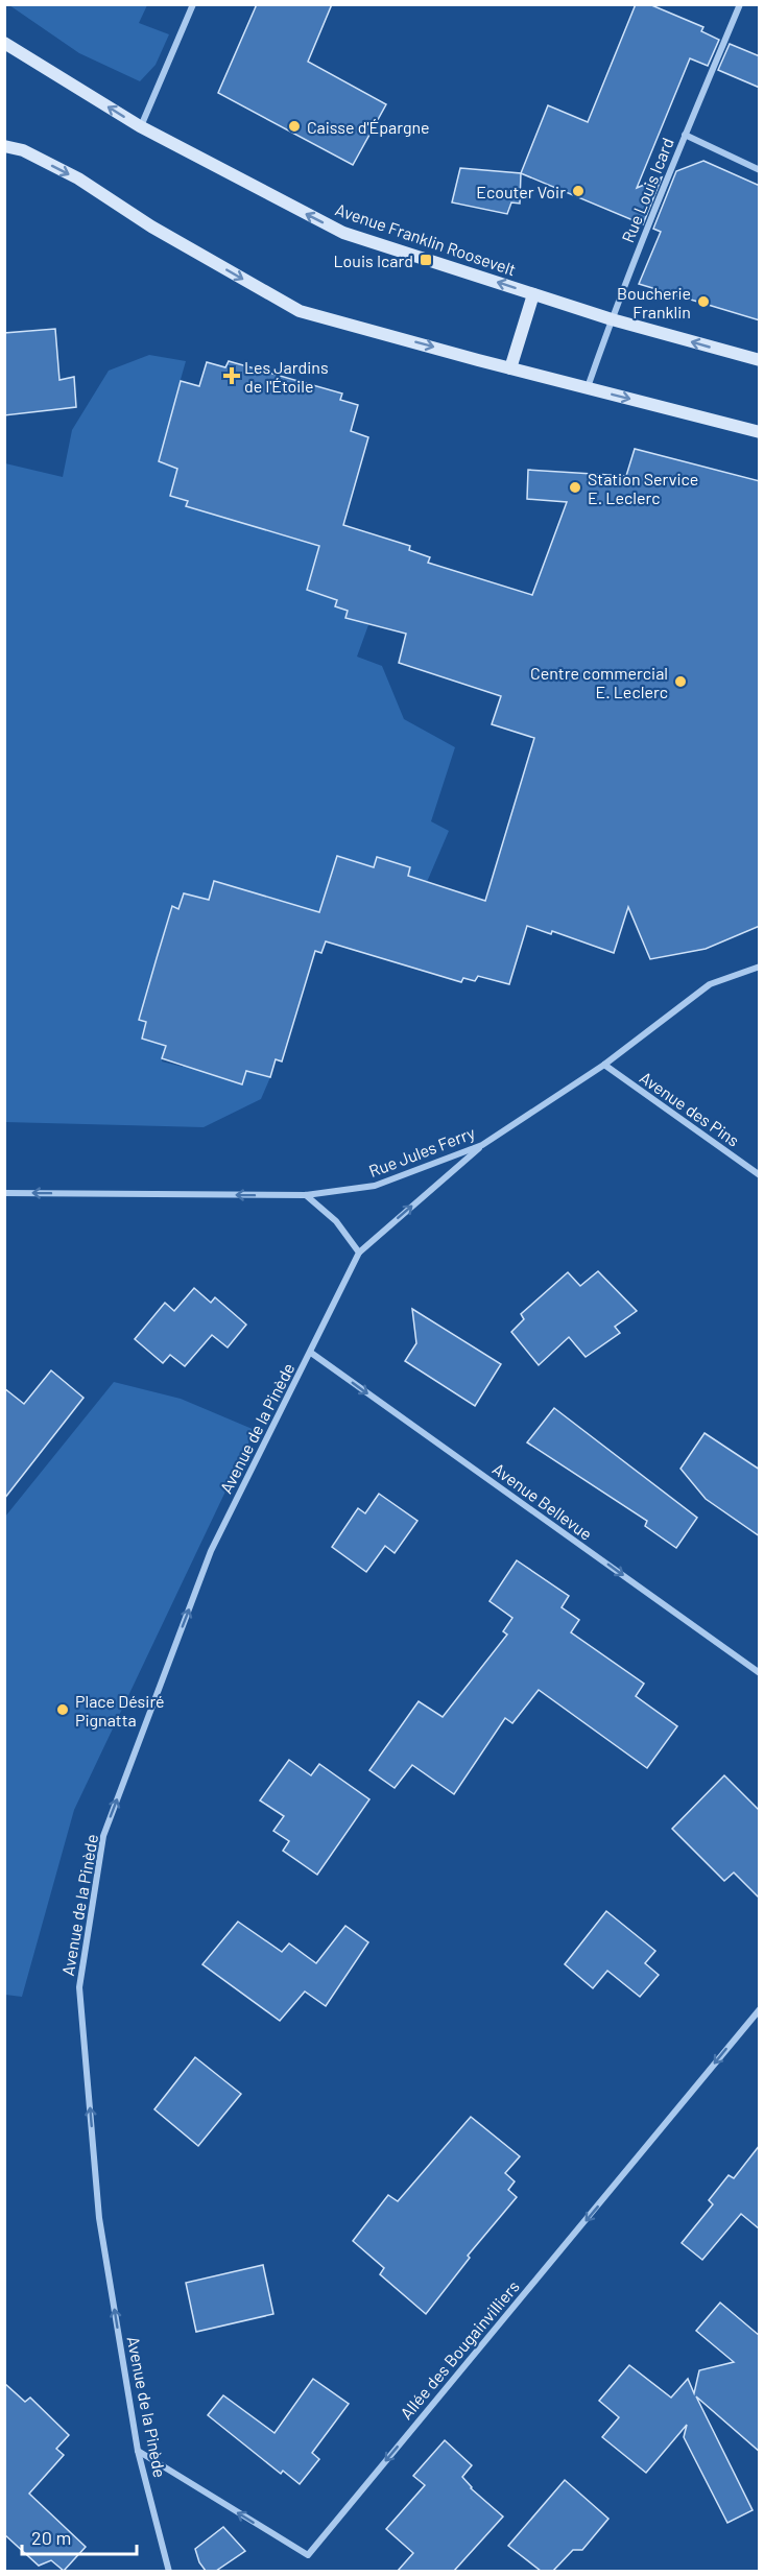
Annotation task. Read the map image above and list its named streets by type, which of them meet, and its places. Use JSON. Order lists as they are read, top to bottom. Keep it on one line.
{"streets":{"main road":["Avenue Franklin Roosevelt"],"street":["Rue Louis Icard","Avenue des Pins","Rue Jules Ferry","Avenue de la Pinède","Avenue Bellevue","Allée des Bougainvilliers"]},"crossings":[["Rue Louis Icard","Avenue Franklin Roosevelt"],["Avenue des Pins","Rue Jules Ferry"],["Rue Jules Ferry","Avenue de la Pinède"],["Avenue de la Pinède","Avenue Bellevue"],["Avenue de la Pinède","Allée des Bougainvilliers"]],"one_way":["Rue Jules Ferry","Avenue de la Pinède","Avenue Bellevue","Allée des Bougainvilliers"],"places":{"other":["Caisse d'Épargne","Ecouter Voir","Boucherie Franklin","Station Service E. Leclerc","Centre commercial E. Leclerc","Place Désiré Pignatta"],"transit":["Louis Icard"],"health":["Les Jardins de l'Étoile"]},"scale_bar":"20 m"}
